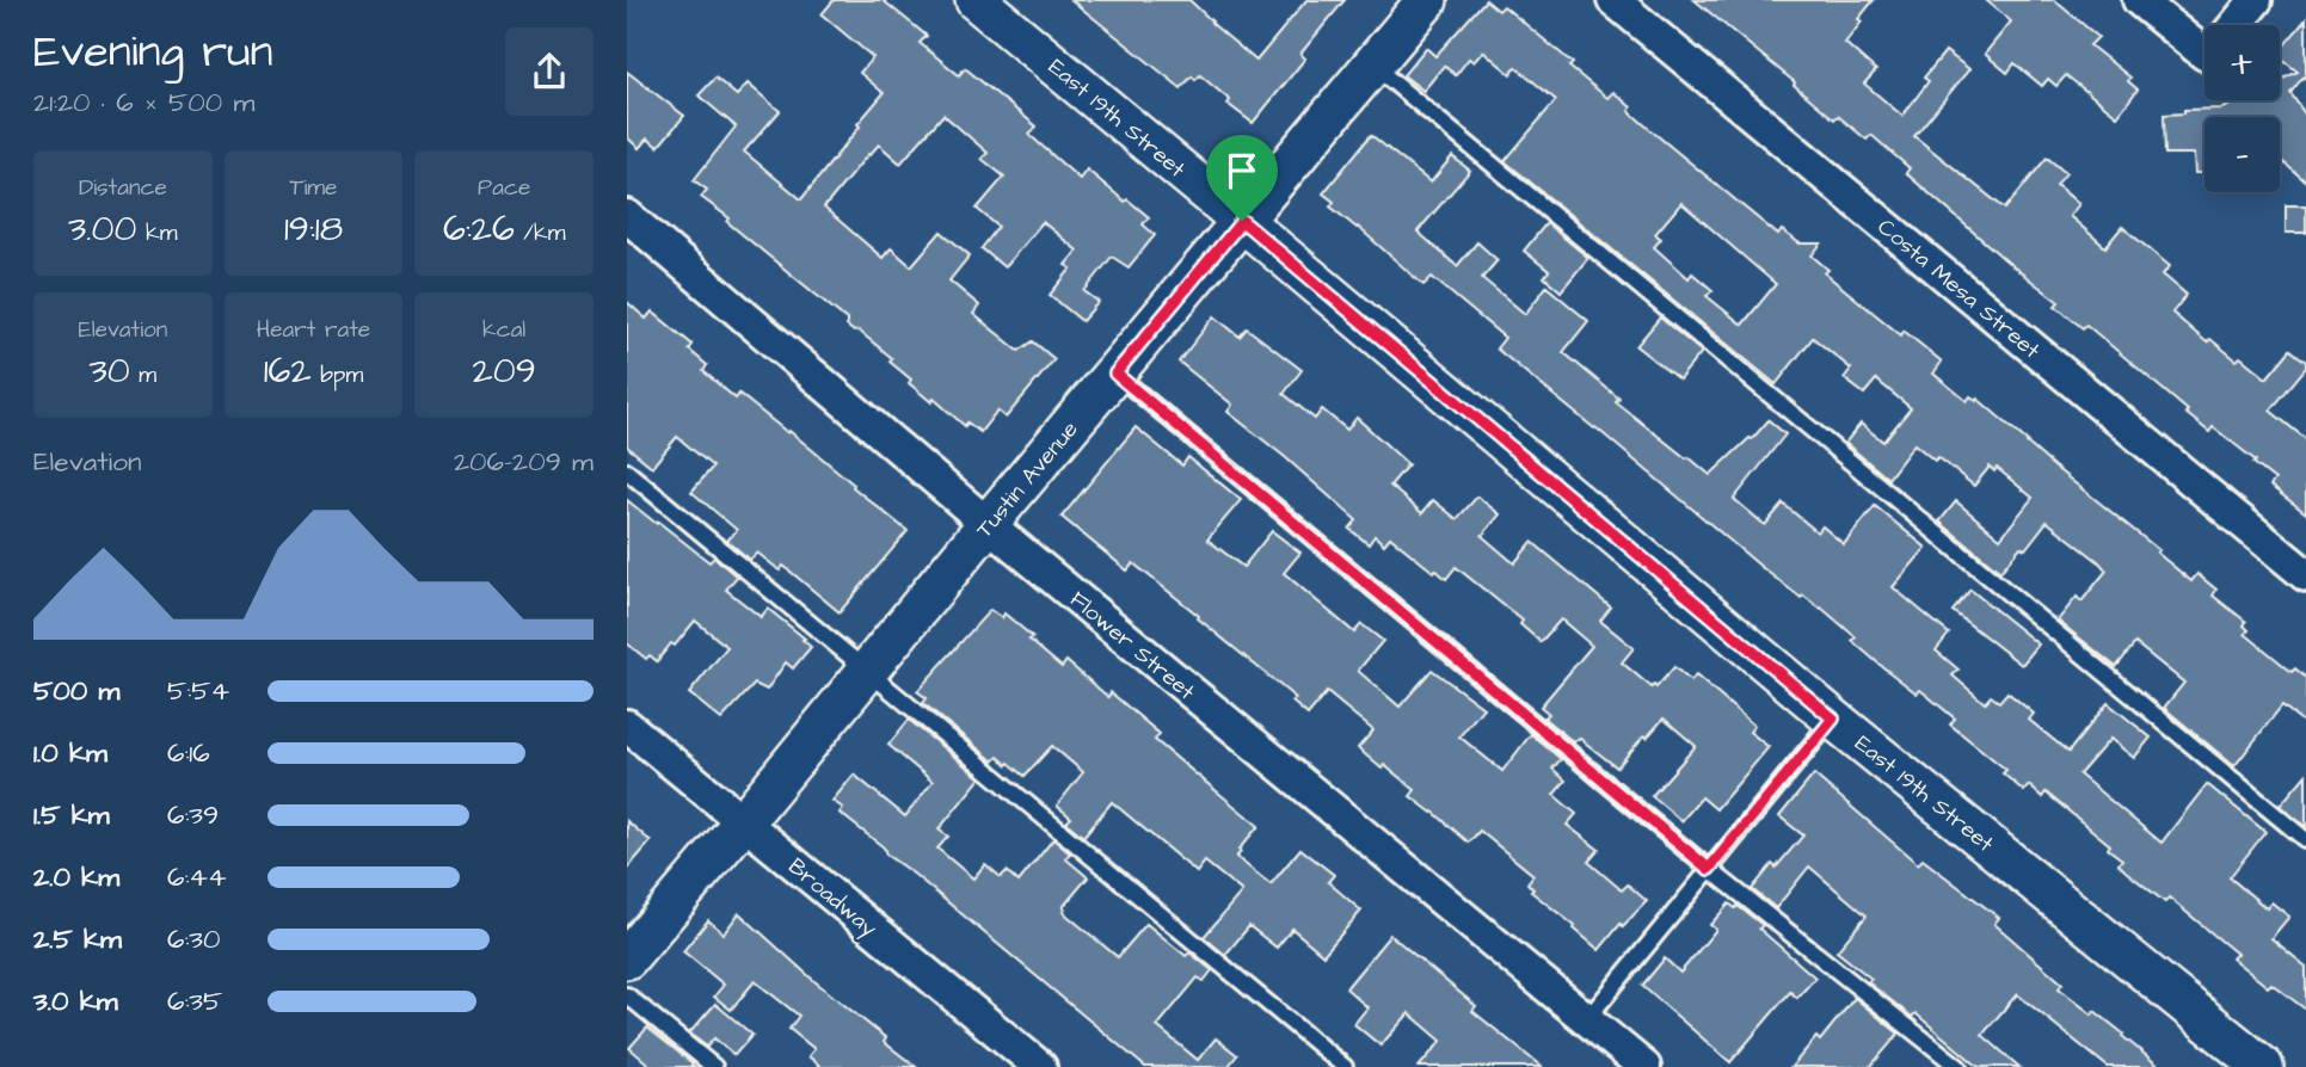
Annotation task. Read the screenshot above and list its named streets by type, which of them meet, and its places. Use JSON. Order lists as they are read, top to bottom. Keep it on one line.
{"streets":{"street":["East 19th Street","Costa Mesa Street","Tustin Avenue","Flower Street","Broadway"]},"crossings":[["East 19th Street","Tustin Avenue"],["Tustin Avenue","Flower Street"],["Tustin Avenue","Broadway"]],"page":{"heading":["Evening run","21:20 · 6 × 500 m"],"map_buttons":["+","−"],"stats":[["Distance","3.00 km"],["Time","19:18"],["Pace","6:26 /km"],["Elevation","30 m"],["Heart rate","162 bpm"],["kcal","209"]],"chart":["Elevation","206–209 m"],"list":[{"name":"500 m","note":"5:54"},{"name":"1.0 km","note":"6:16"},{"name":"1.5 km","note":"6:39"},{"name":"2.0 km","note":"6:44"},{"name":"2.5 km","note":"6:30"},{"name":"3.0 km","note":"6:35"}]}}
